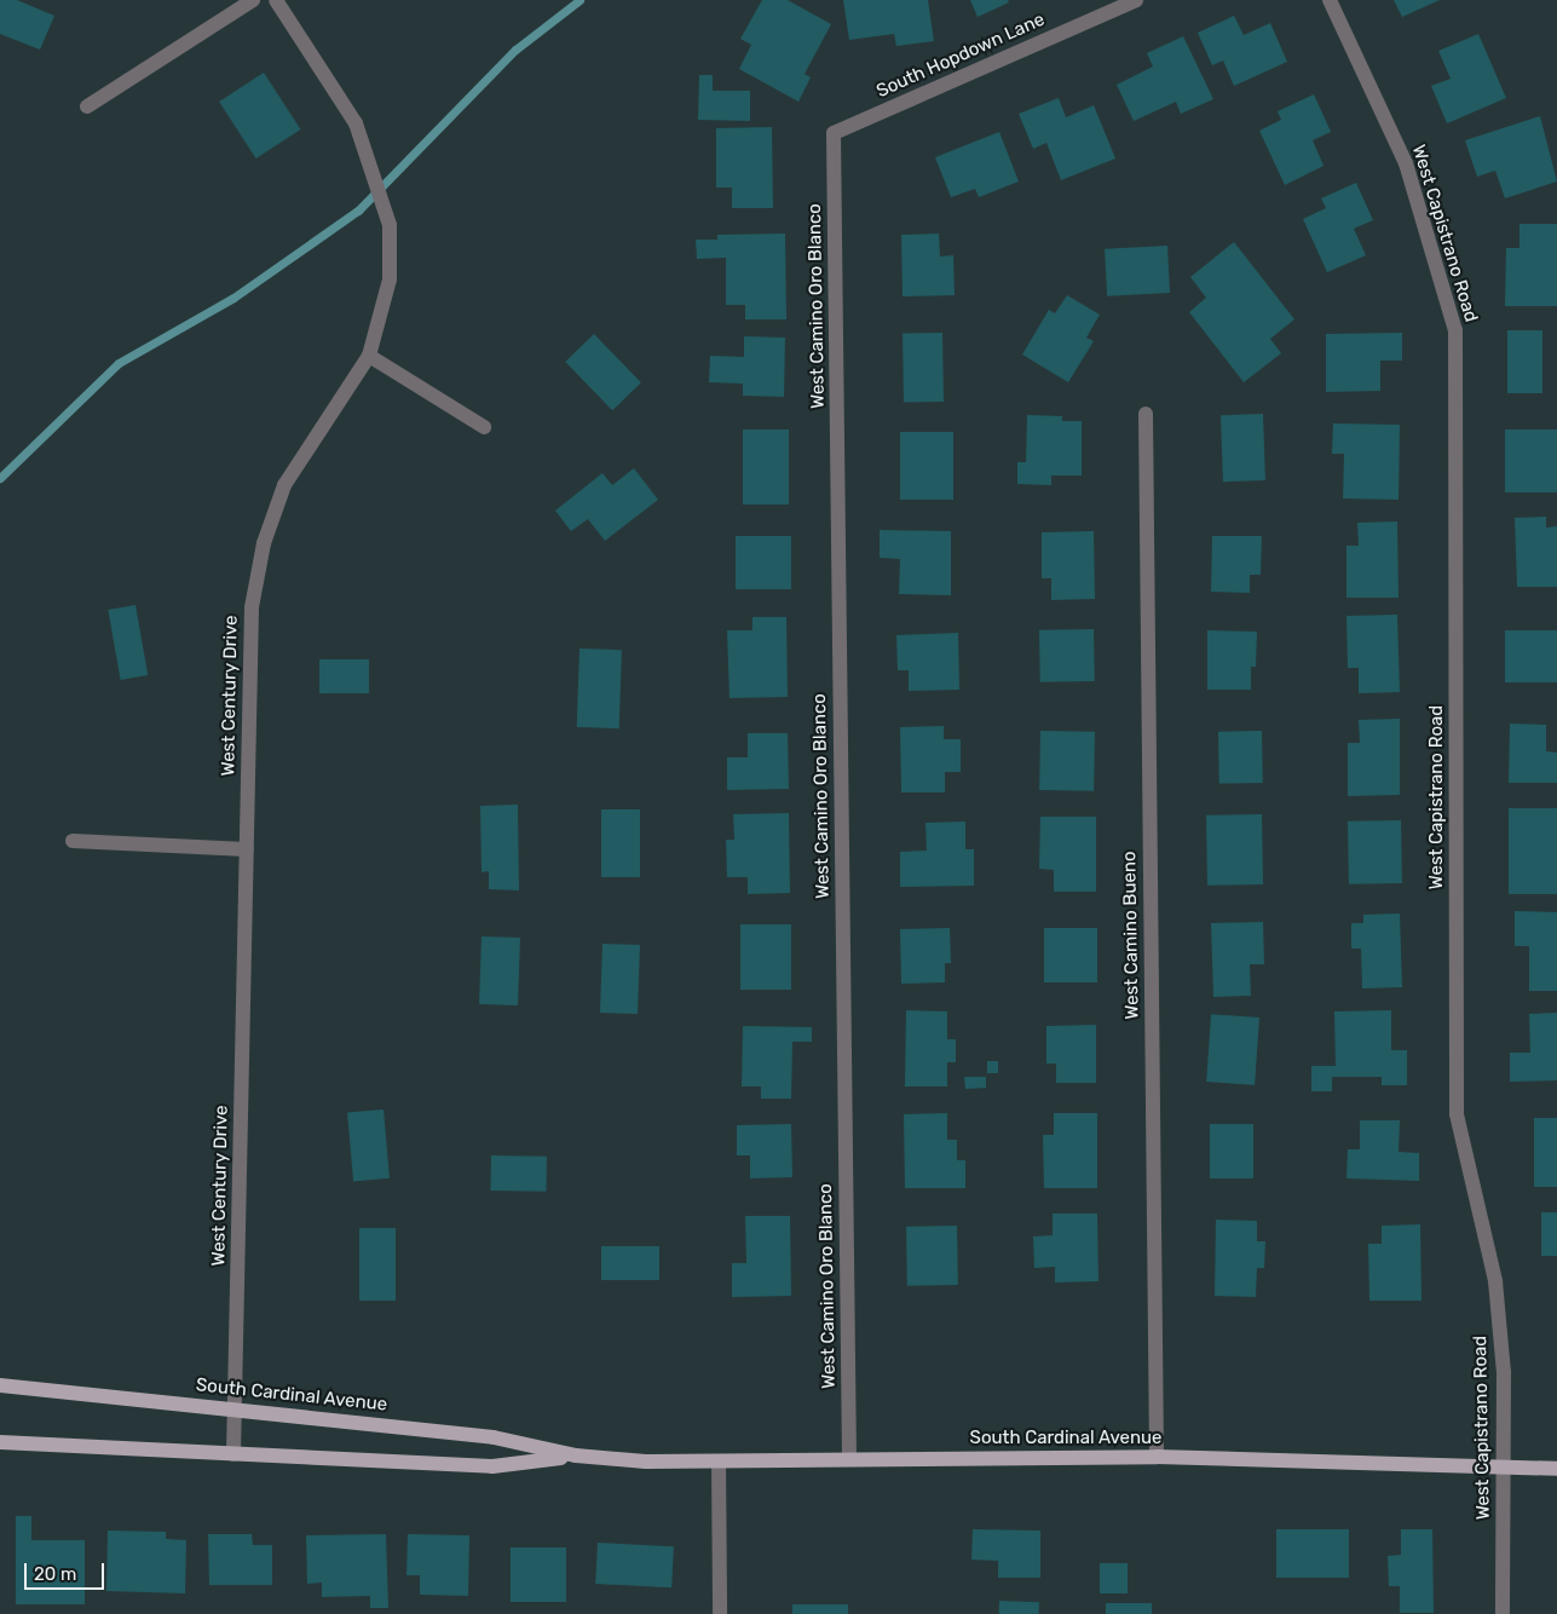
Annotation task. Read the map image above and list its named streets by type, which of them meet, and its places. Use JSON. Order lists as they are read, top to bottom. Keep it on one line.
{"streets":{"main road":["South Cardinal Avenue"],"street":["South Hopdown Lane","West Capistrano Road","West Camino Oro Blanco","West Century Drive","West Camino Bueno"]},"crossings":[["South Hopdown Lane","West Camino Oro Blanco"],["West Capistrano Road","South Cardinal Avenue"],["West Camino Oro Blanco","South Cardinal Avenue"],["West Century Drive","South Cardinal Avenue"],["West Camino Bueno","South Cardinal Avenue"]],"scale_bar":"20 m"}
